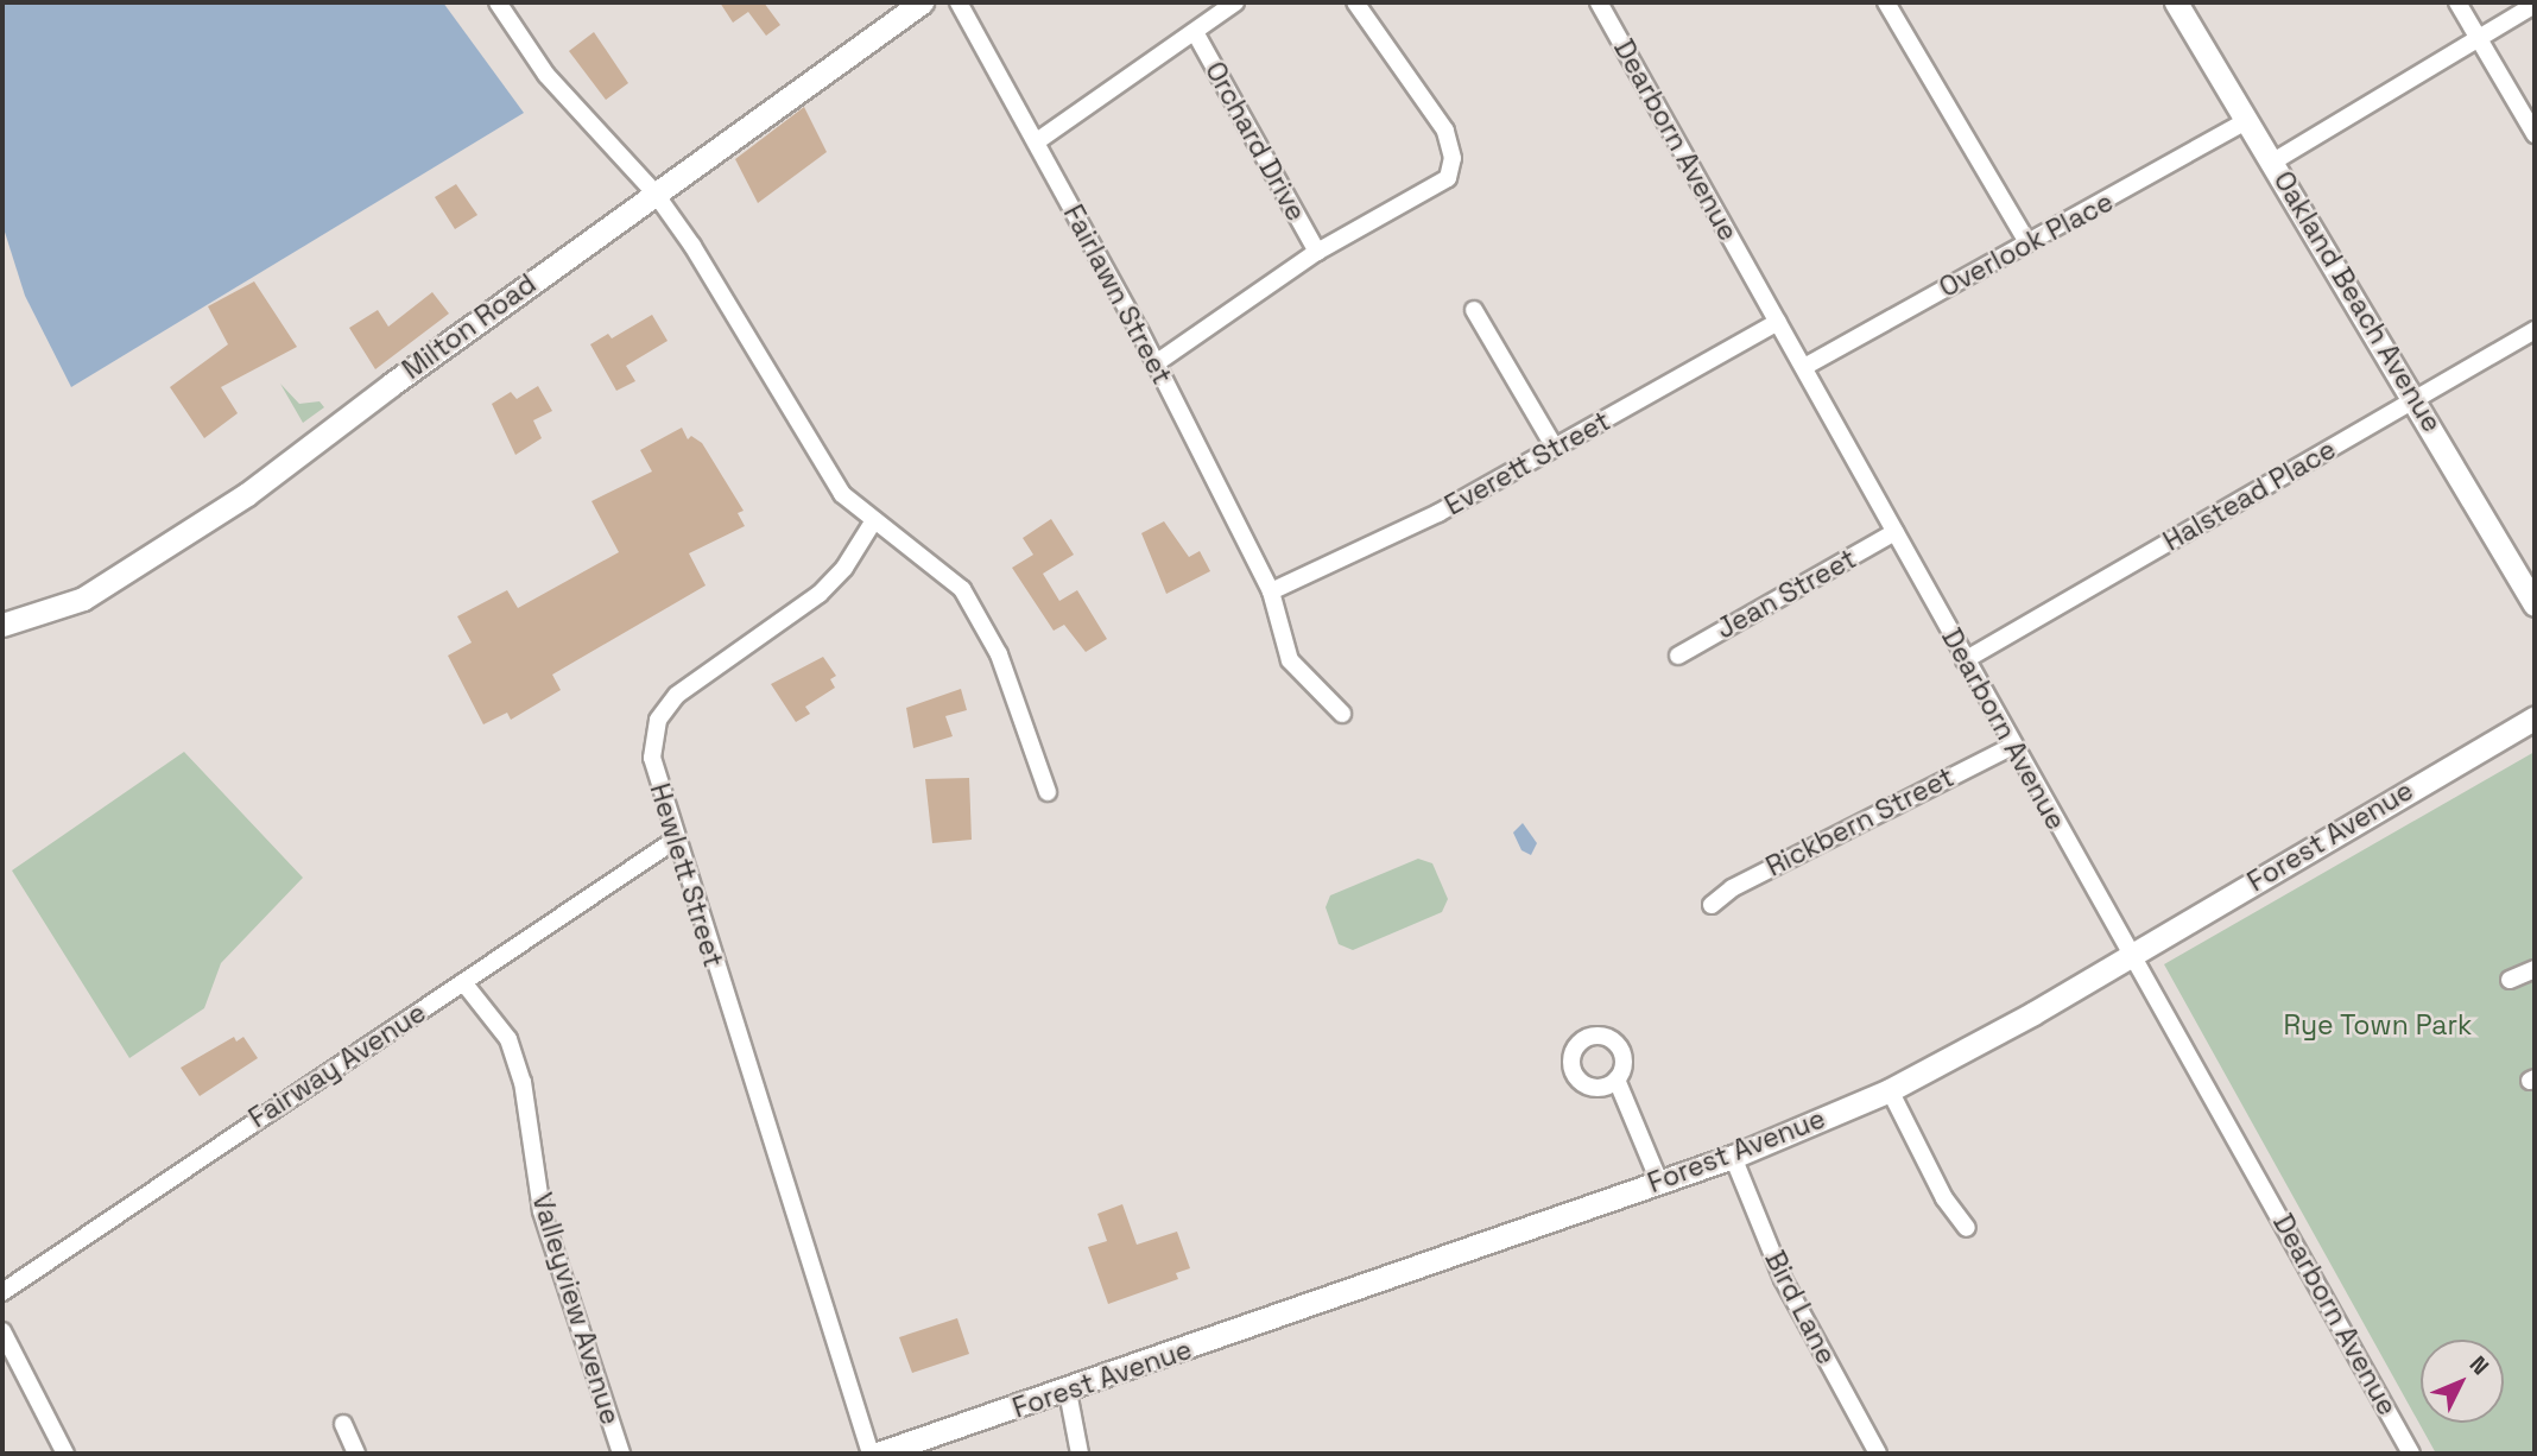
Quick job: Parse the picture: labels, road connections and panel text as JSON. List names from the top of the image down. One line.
{"streets":{"street":["Dearborn Avenue","Orchard Drive","Overlook Place","Fairlawn Street","Oakland Beach Avenue","Milton Road","Everett Street","Halstead Place","Jean Street","Rickbern Street","Forest Avenue","Hewlett Street","Fairway Avenue","Bird Lane","Valleyview Avenue"]},"crossings":[["Dearborn Avenue","Overlook Place"],["Dearborn Avenue","Everett Street"],["Dearborn Avenue","Halstead Place"],["Dearborn Avenue","Jean Street"],["Dearborn Avenue","Rickbern Street"],["Dearborn Avenue","Forest Avenue"],["Orchard Drive","Fairlawn Street"],["Overlook Place","Oakland Beach Avenue"],["Fairlawn Street","Everett Street"],["Oakland Beach Avenue","Halstead Place"],["Forest Avenue","Bird Lane"],["Hewlett Street","Fairway Avenue"],["Fairway Avenue","Valleyview Avenue"]],"parks":["Rye Town Park"],"north":"top right"}
